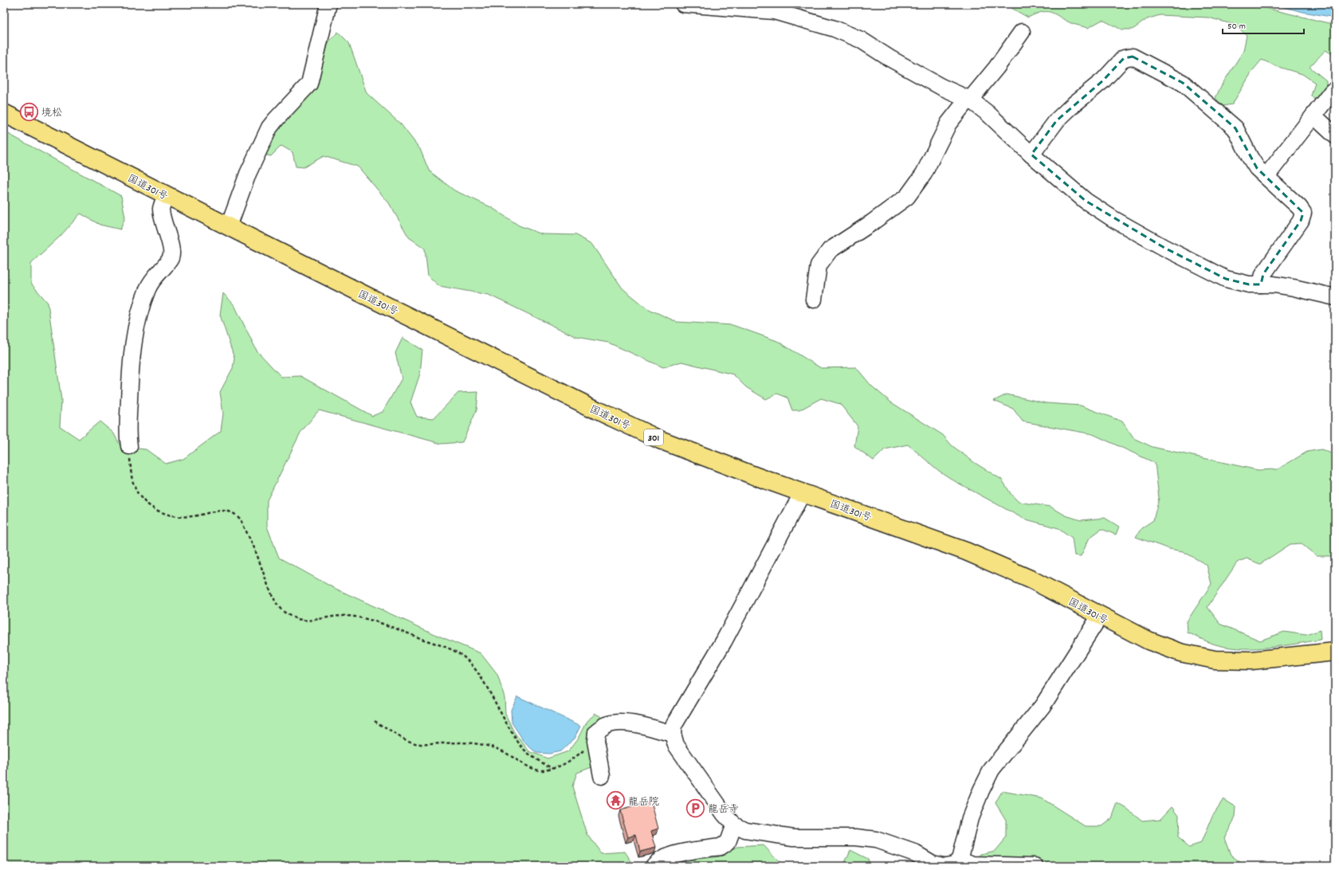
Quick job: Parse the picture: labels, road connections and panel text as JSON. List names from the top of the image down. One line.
{"streets":{"highway":["国道301号","301"]},"places":{"bus stop":["境松"],"temple":["龍岳院"],"parking":["龍岳寺"]},"scale_bar":"50 m"}
